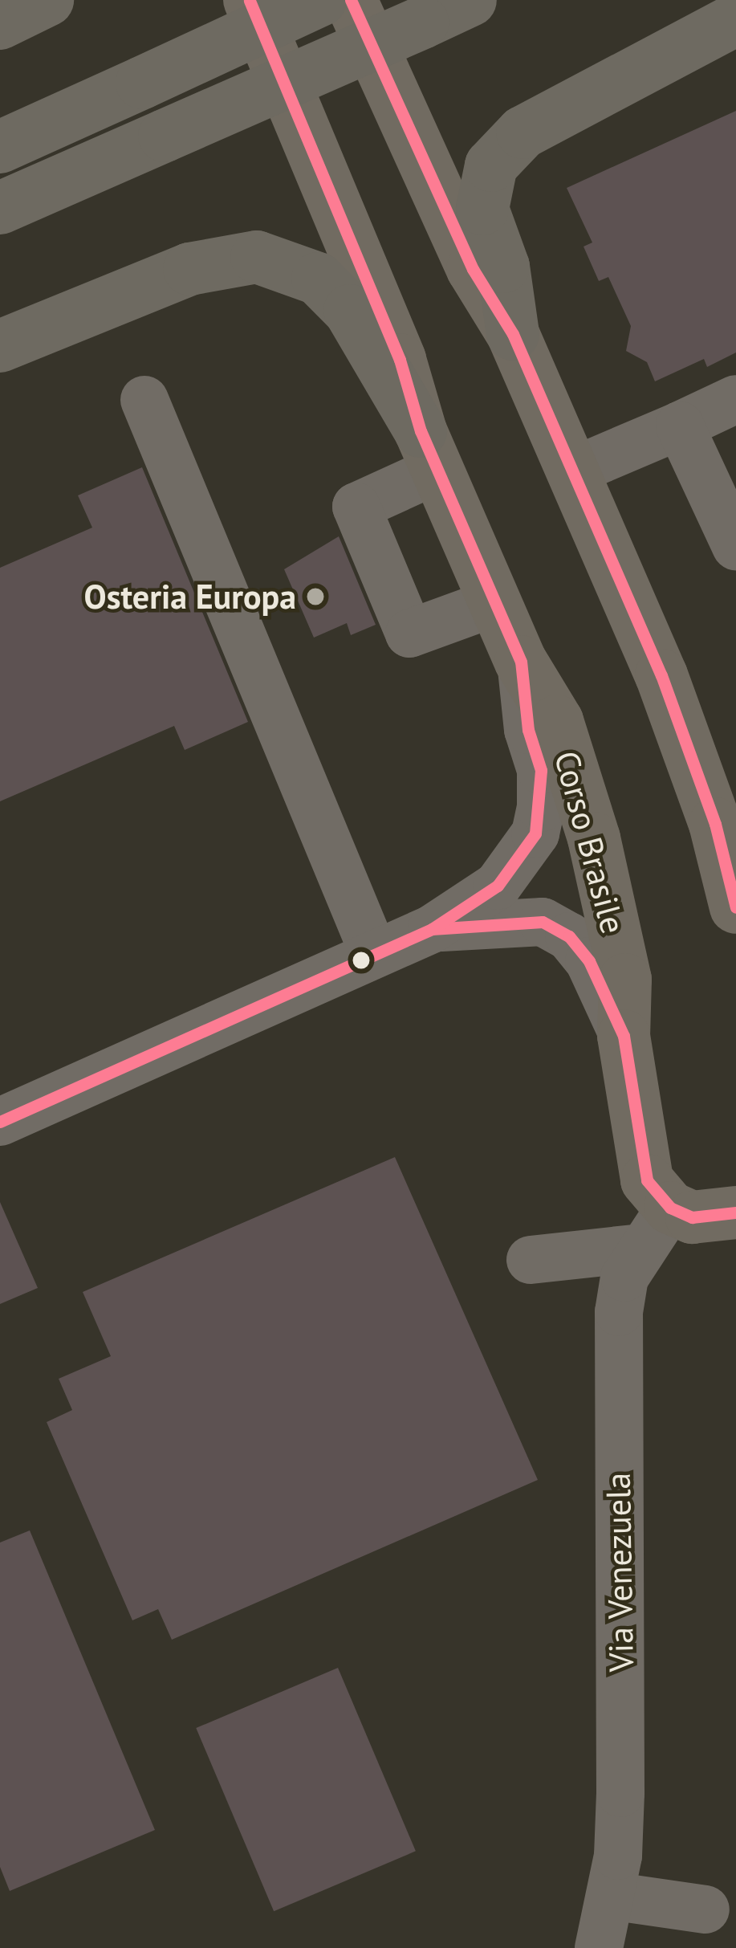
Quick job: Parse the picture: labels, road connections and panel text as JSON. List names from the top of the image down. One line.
{"streets":{"main road":["Corso Brasile"],"street":["Via Venezuela"]},"crossings":[["Corso Brasile","Via Venezuela"]],"places":["Osteria Europa"]}
